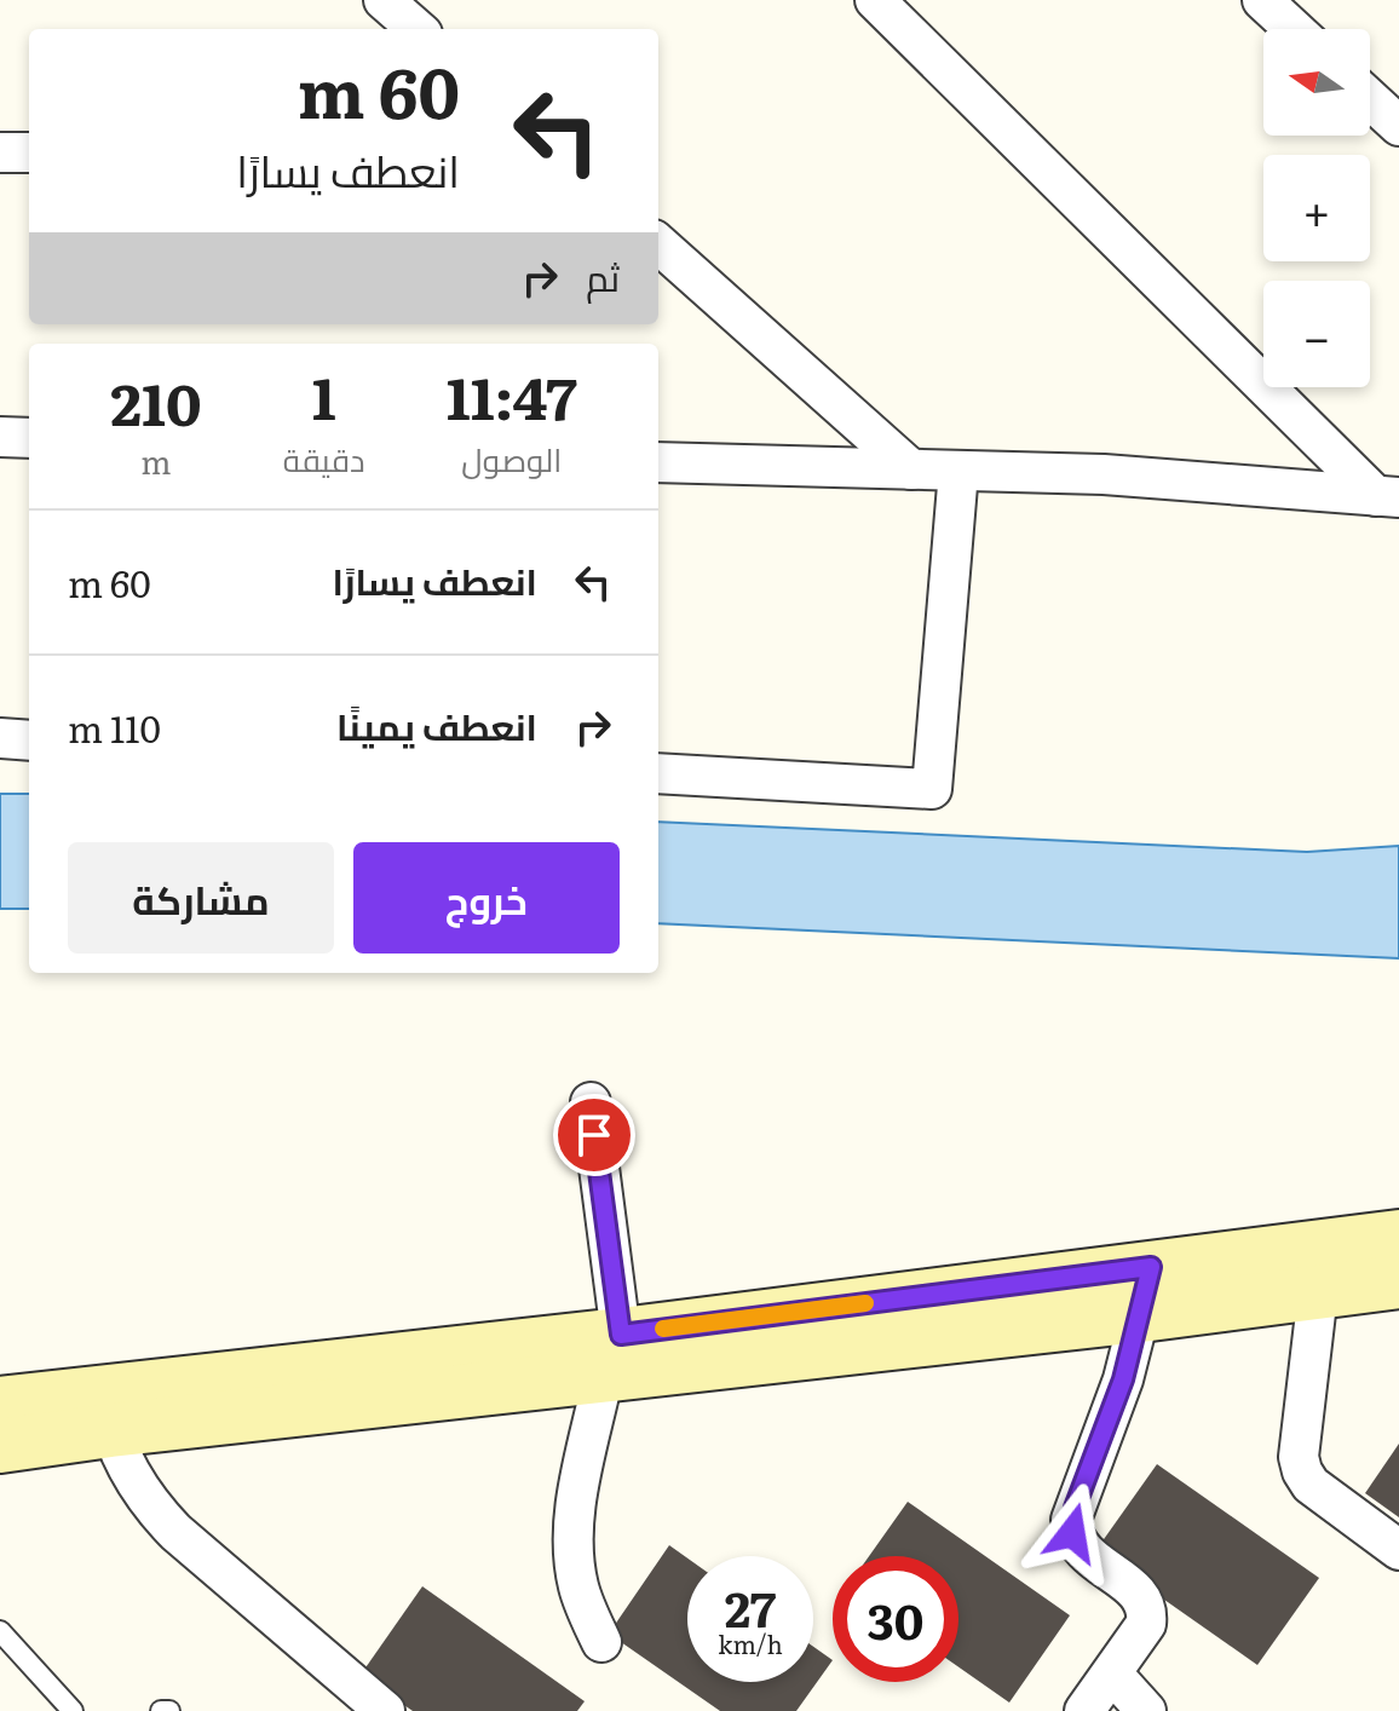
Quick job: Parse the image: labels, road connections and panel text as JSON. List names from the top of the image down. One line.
{"north":"left","page":{"map_buttons":["+","−"],"turn":["60 m","انعطف يسارًا"],"then":"ثم","eta":["11:47","الوصول","1","دقيقة","210","m"],"list":[{"name":"انعطف يسارًا","value":"60 m"},{"name":"انعطف يمينًا","value":"110 m"}],"buttons":["خروج","مشاركة"],"speed":"27 km/h","limit":"30"}}
